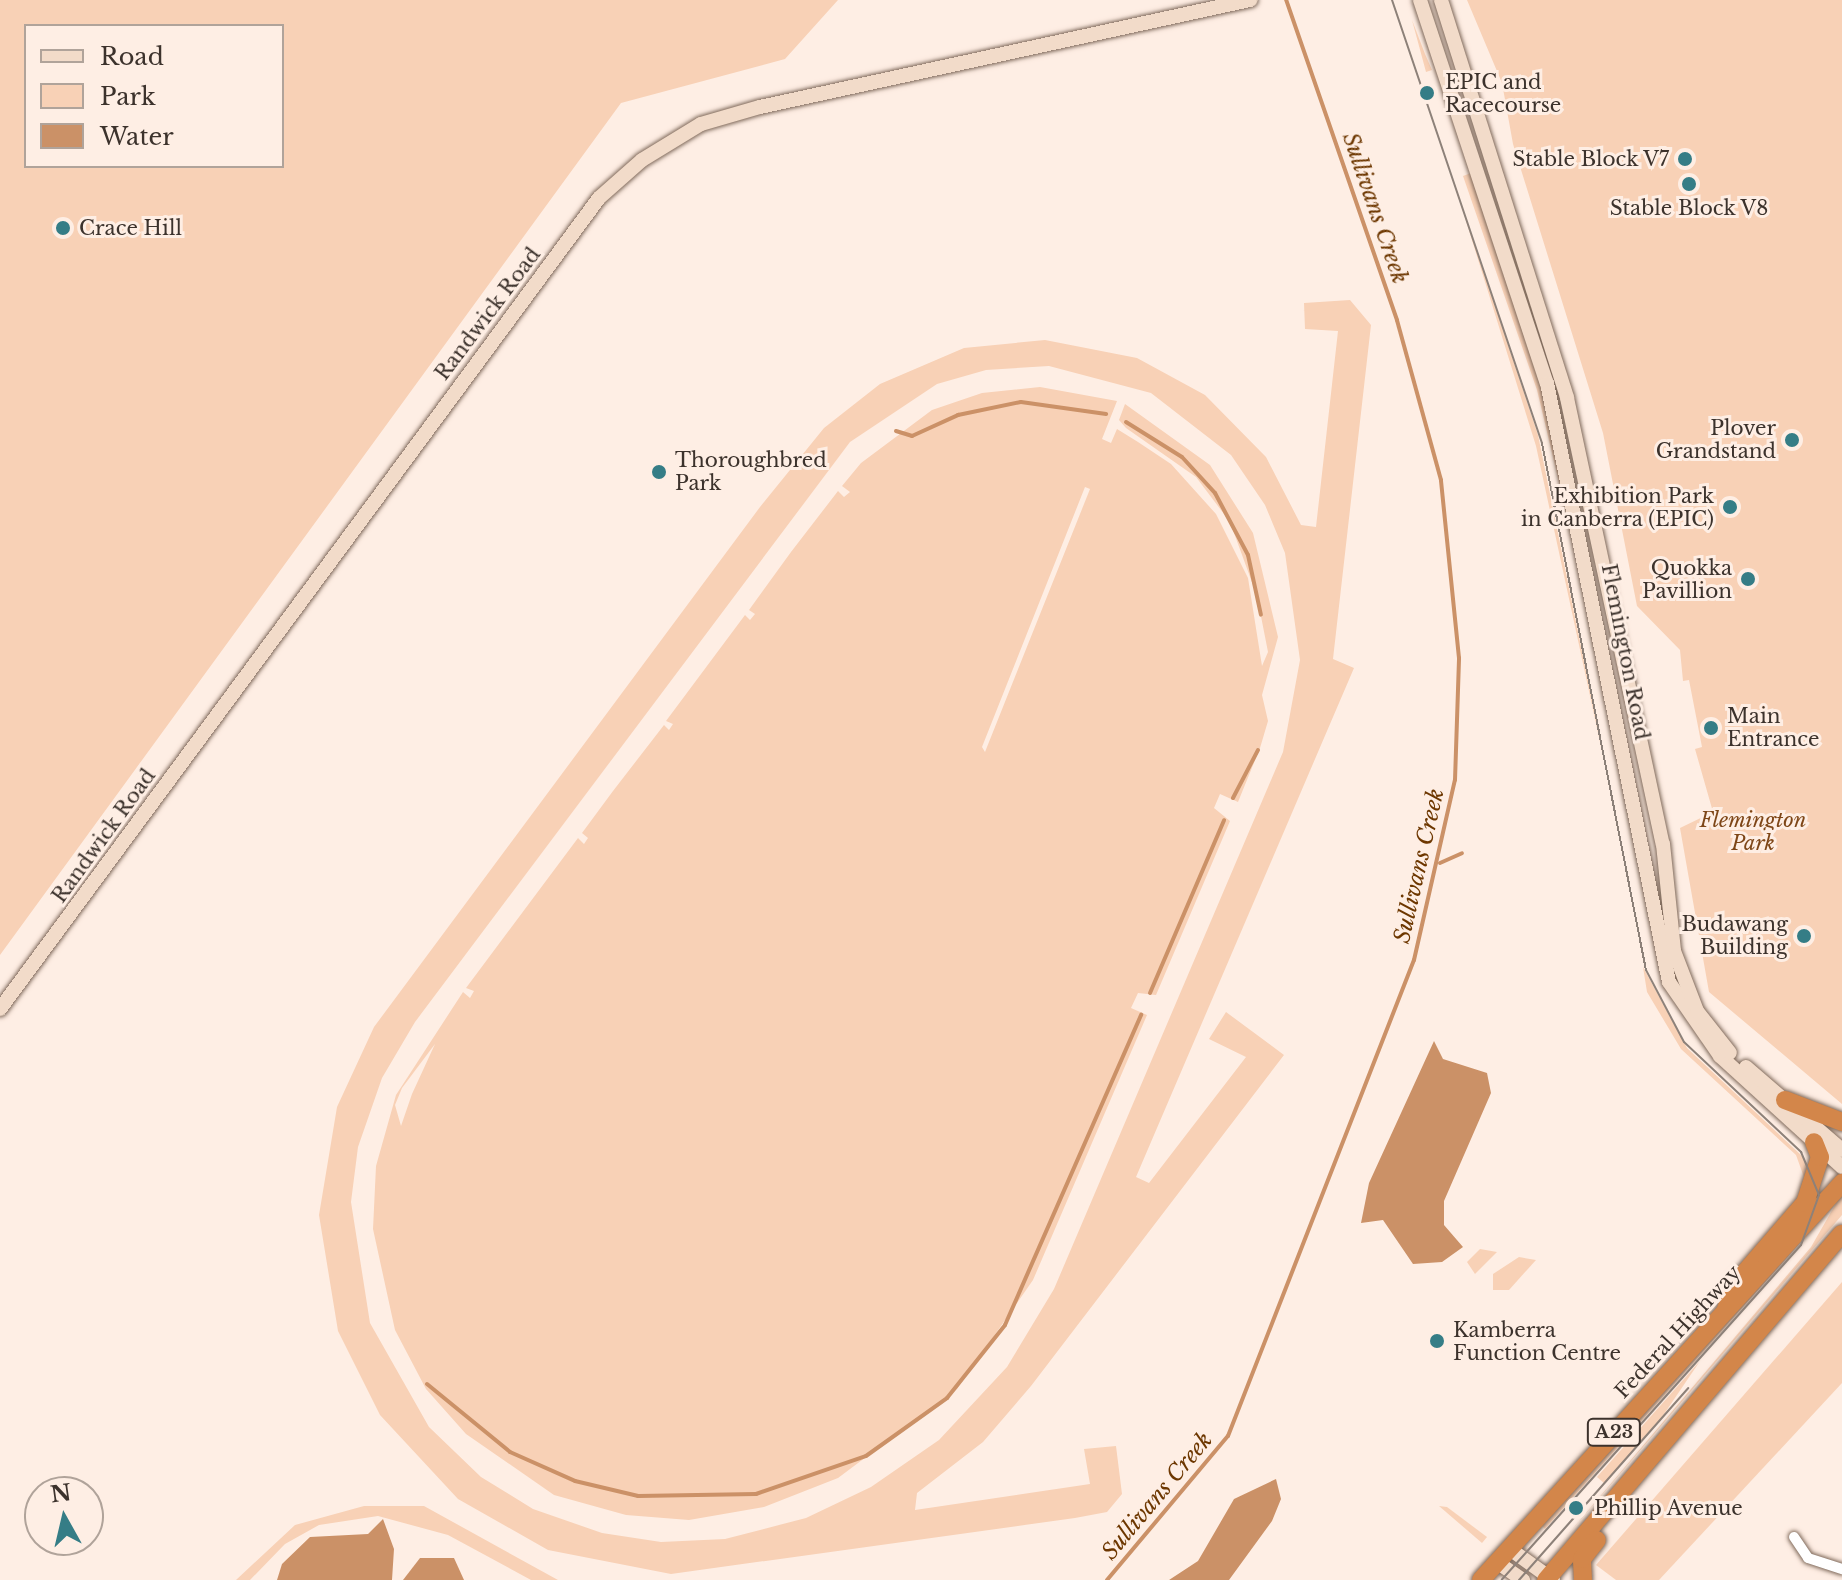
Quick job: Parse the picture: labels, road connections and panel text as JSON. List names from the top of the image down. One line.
{"streets":{"highway":["Federal Highway","A23"],"main road":["Randwick Road","Flemington Road"]},"water":["Sullivans Creek"],"parks":["Flemington Park"],"places":["EPIC and Racecourse","Stable Block V7","Stable Block V8","Crace Hill","Plover Grandstand","Thoroughbred Park","Exhibition Park in Canberra (EPIC)","Quokka Pavillion","Main Entrance","Budawang Building","Kamberra Function Centre","Phillip Avenue"],"legend":["Road","Park","Water"],"north":"top"}
